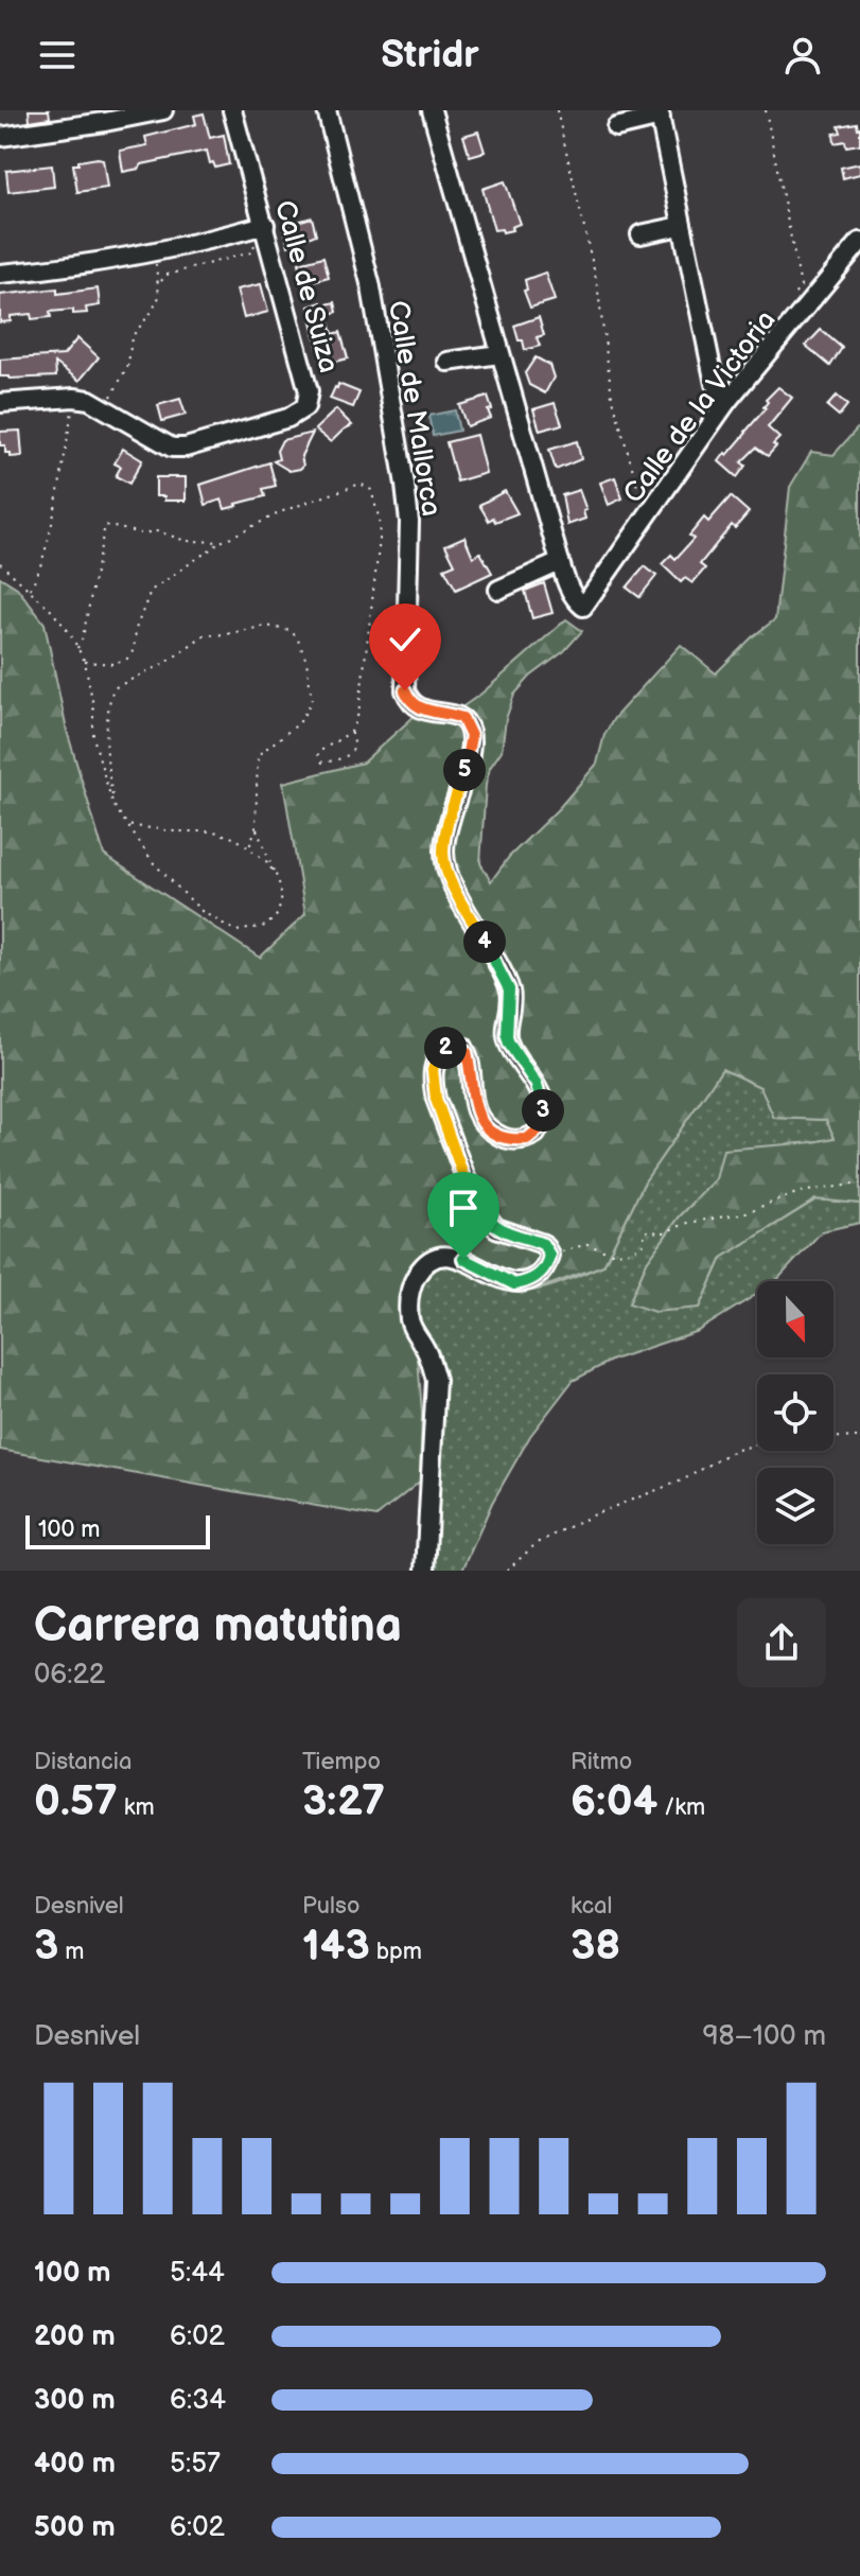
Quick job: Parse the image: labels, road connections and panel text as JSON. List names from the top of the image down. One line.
{"streets":{"street":["Calle de Suiza","Calle de la Victoria","Calle de Mallorca"]},"scale_bar":"100 m","north":"bottom","page":{"header":"Stridr","pins":["5","4","2","3"],"scale":"100 m","heading":["Carrera matutina","06:22"],"stats":[["Distancia","0.57 km"],["Tiempo","3:27"],["Ritmo","6:04 /km"],["Desnivel","3 m"],["Pulso","143 bpm"],["kcal","38"]],"chart":["Desnivel","98–100 m"],"list":[{"name":"100 m","note":"5:44"},{"name":"200 m","note":"6:02"},{"name":"300 m","note":"6:34"},{"name":"400 m","note":"5:57"},{"name":"500 m","note":"6:02"}]}}
